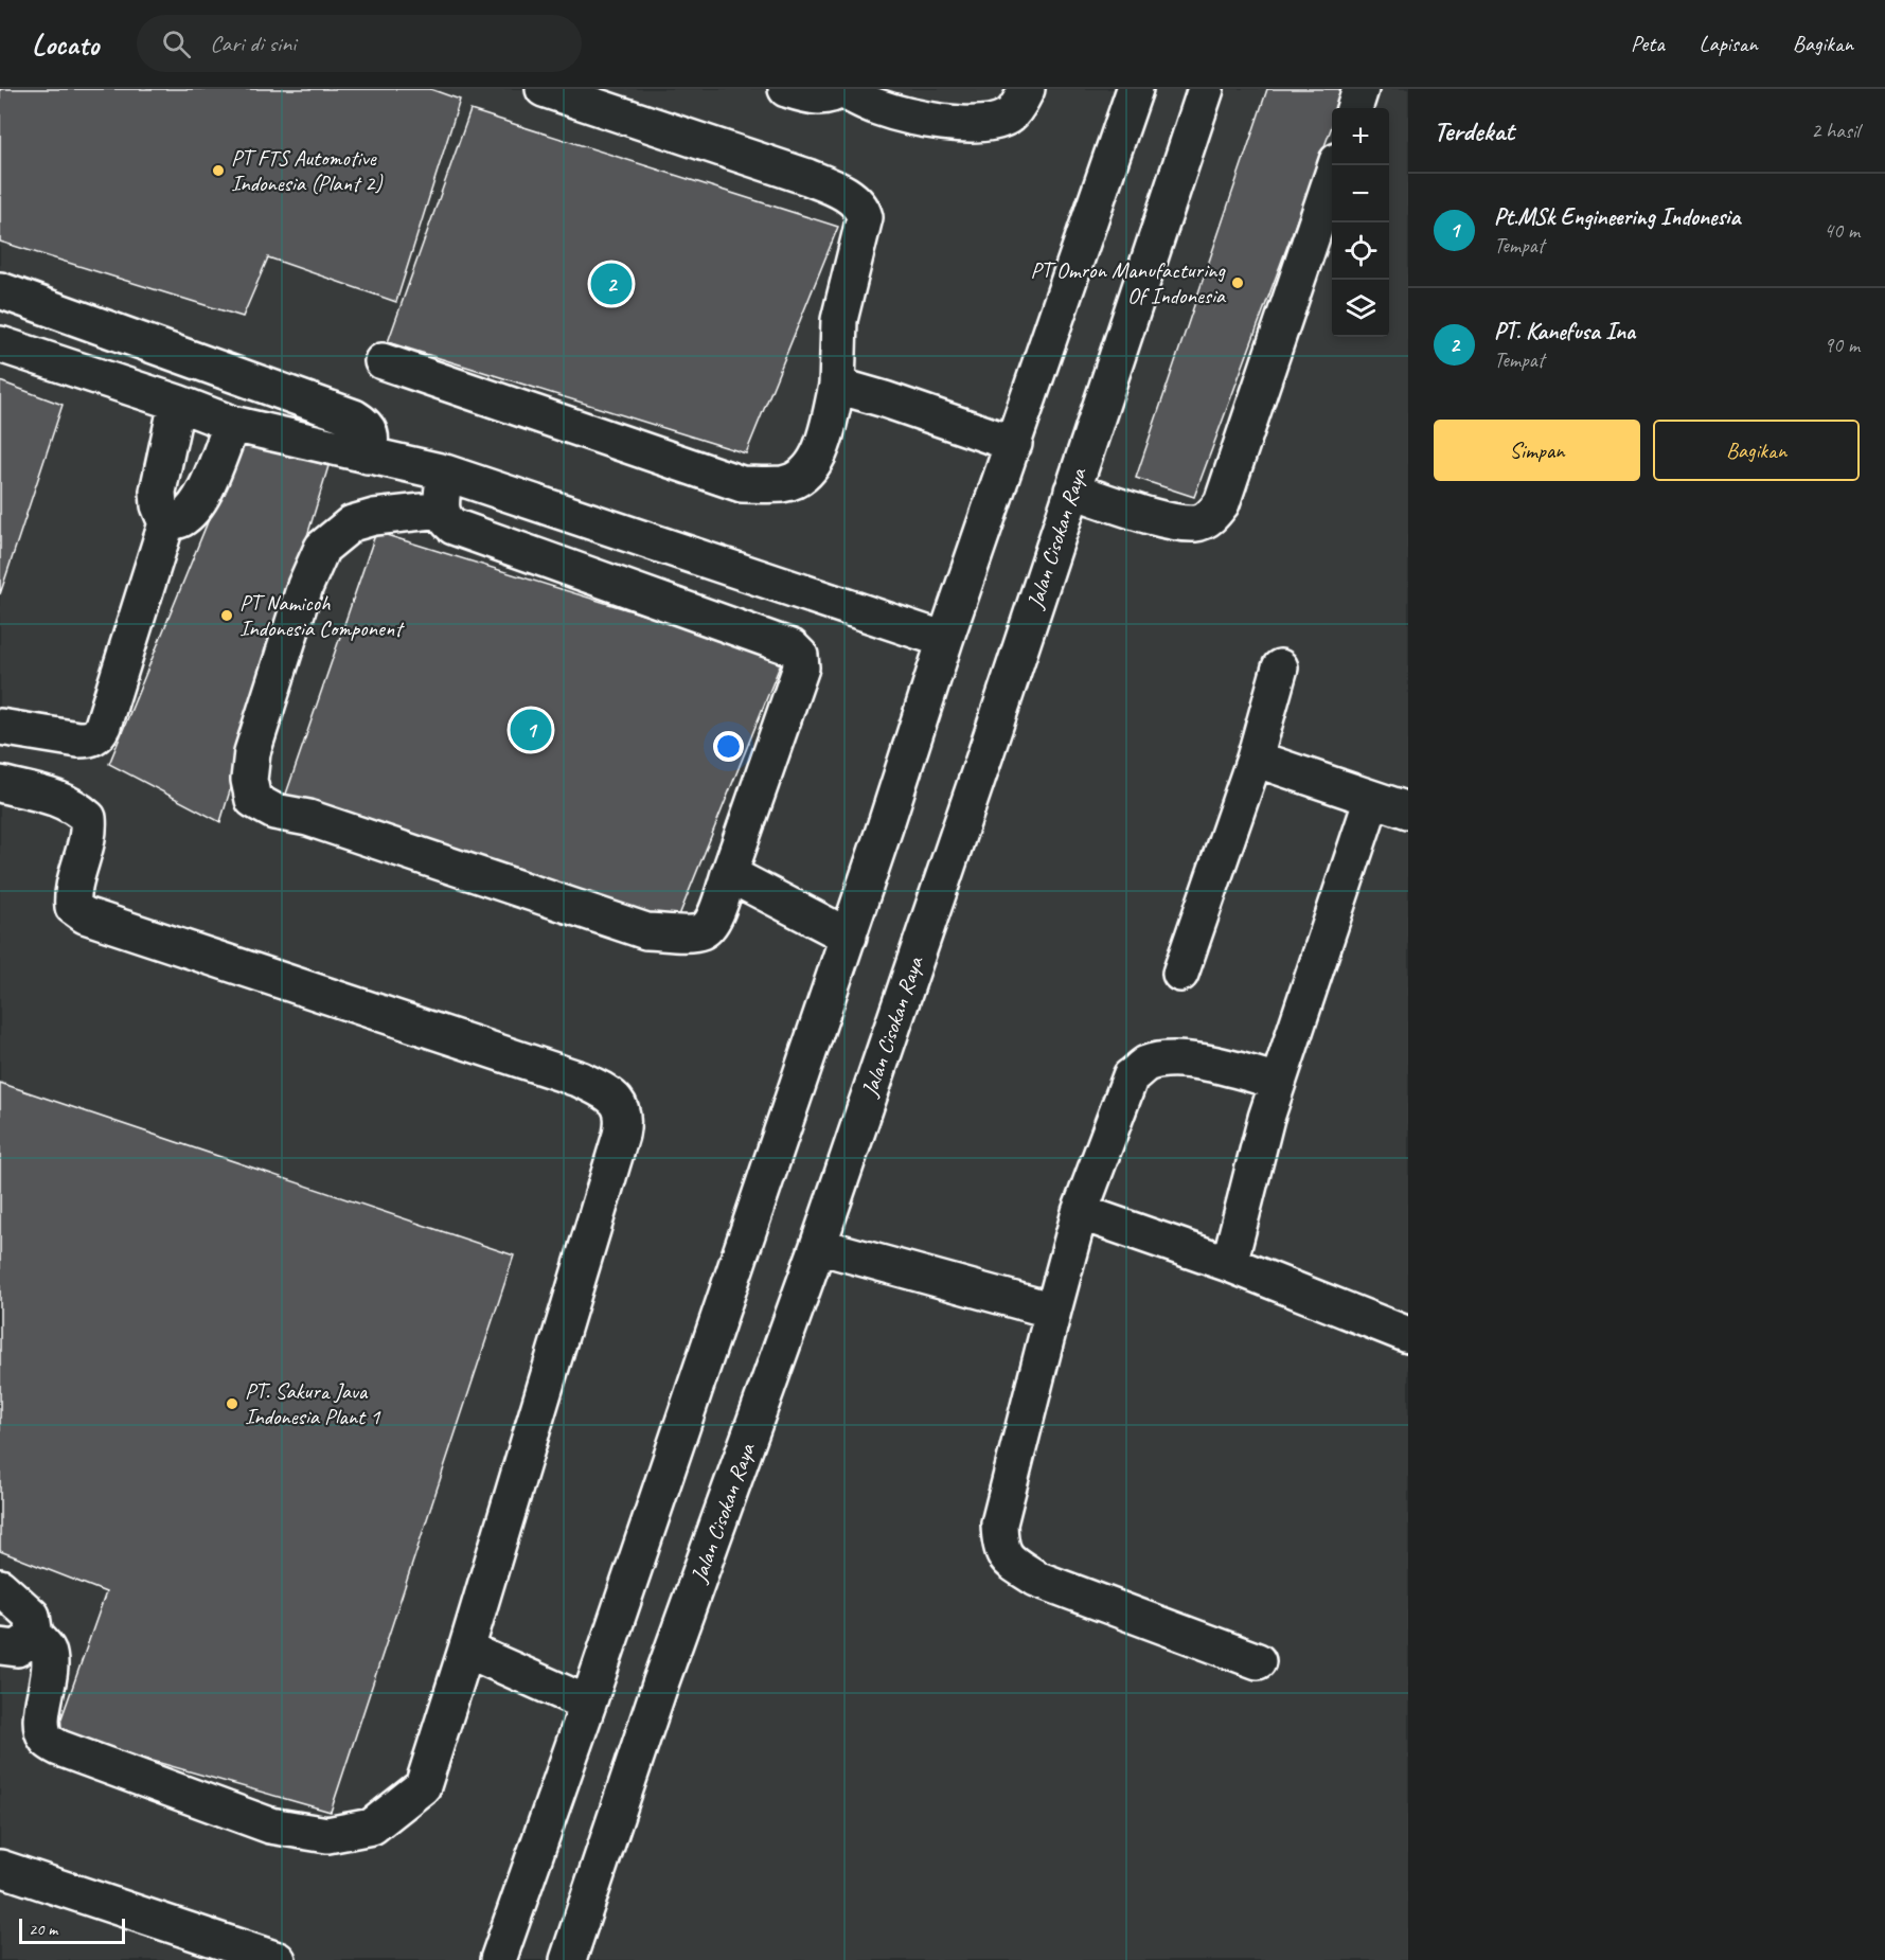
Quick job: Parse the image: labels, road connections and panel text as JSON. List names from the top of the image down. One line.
{"streets":{"street":["Jalan Cisokan Raya"]},"places":["PT FTS Automotive Indonesia (Plant 2)","PT Omron Manufacturing Of Indonesia","PT Namicoh Indonesia Component","PT. Sakura Java Indonesia Plant 1"],"scale_bar":"20 m","page":{"header":"Locato","search":"Cari di sini","nav":["Peta","Lapisan","Bagikan"],"heading":["Terdekat","2 hasil"],"map_buttons":["+","−"],"list":[{"mark":"1","name":"Pt.MSk Engineering Indonesia","note":"Tempat","value":"40 m"},{"mark":"2","name":"PT. Kanefusa Ina","note":"Tempat","value":"90 m"}],"pins":["2","1"],"buttons":["Simpan","Bagikan"],"scale":"20 m"}}
